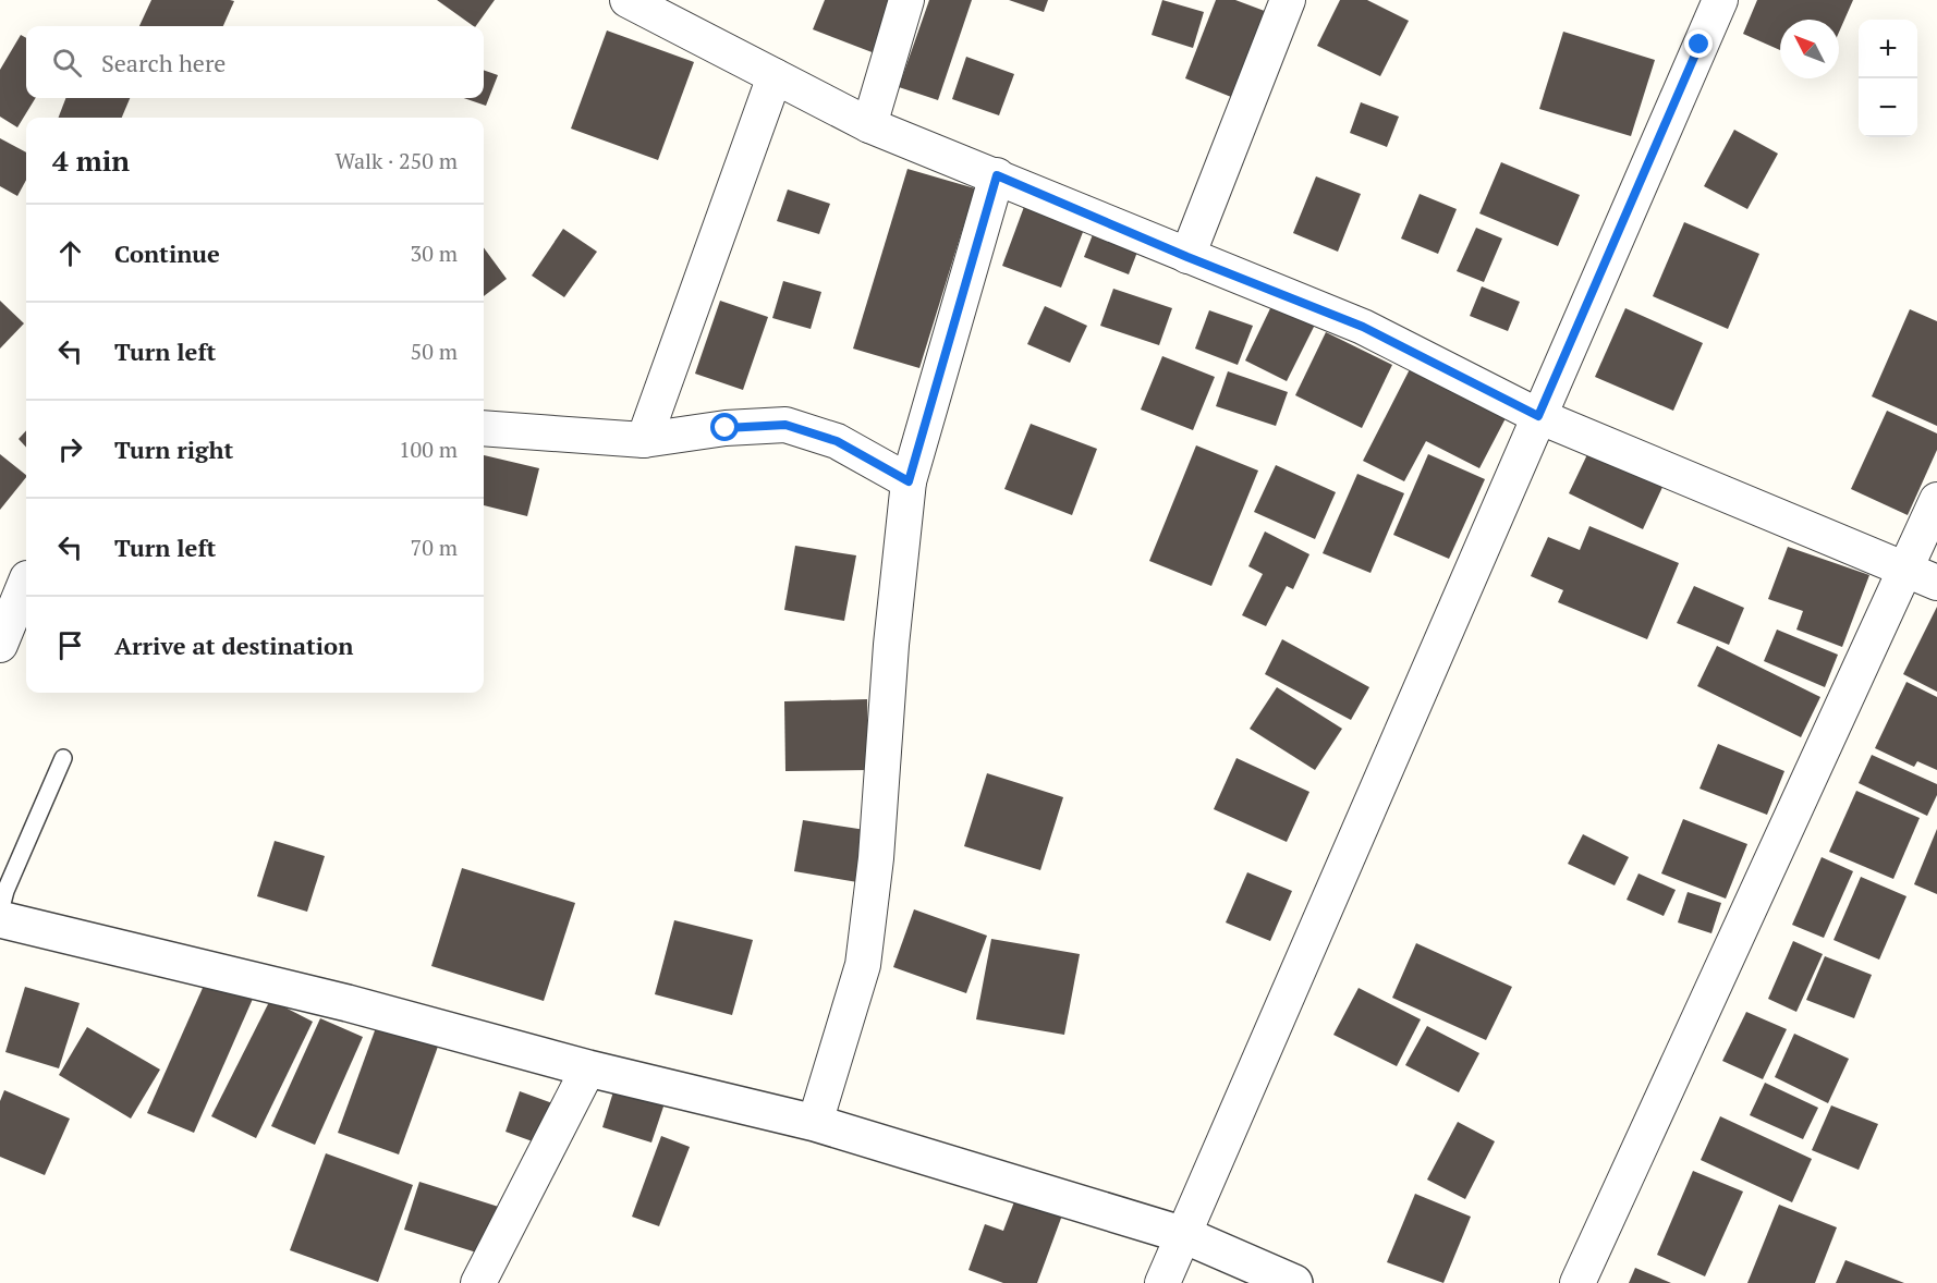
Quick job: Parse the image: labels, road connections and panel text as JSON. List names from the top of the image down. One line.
{"north":"top left","page":{"map_buttons":["+","−"],"search":"Search here","heading":["4 min","Walk · 250 m"],"list":[["Continue","30 m"],["Turn left","50 m"],["Turn right","100 m"],["Turn left","70 m"],"Arrive at destination"]}}
